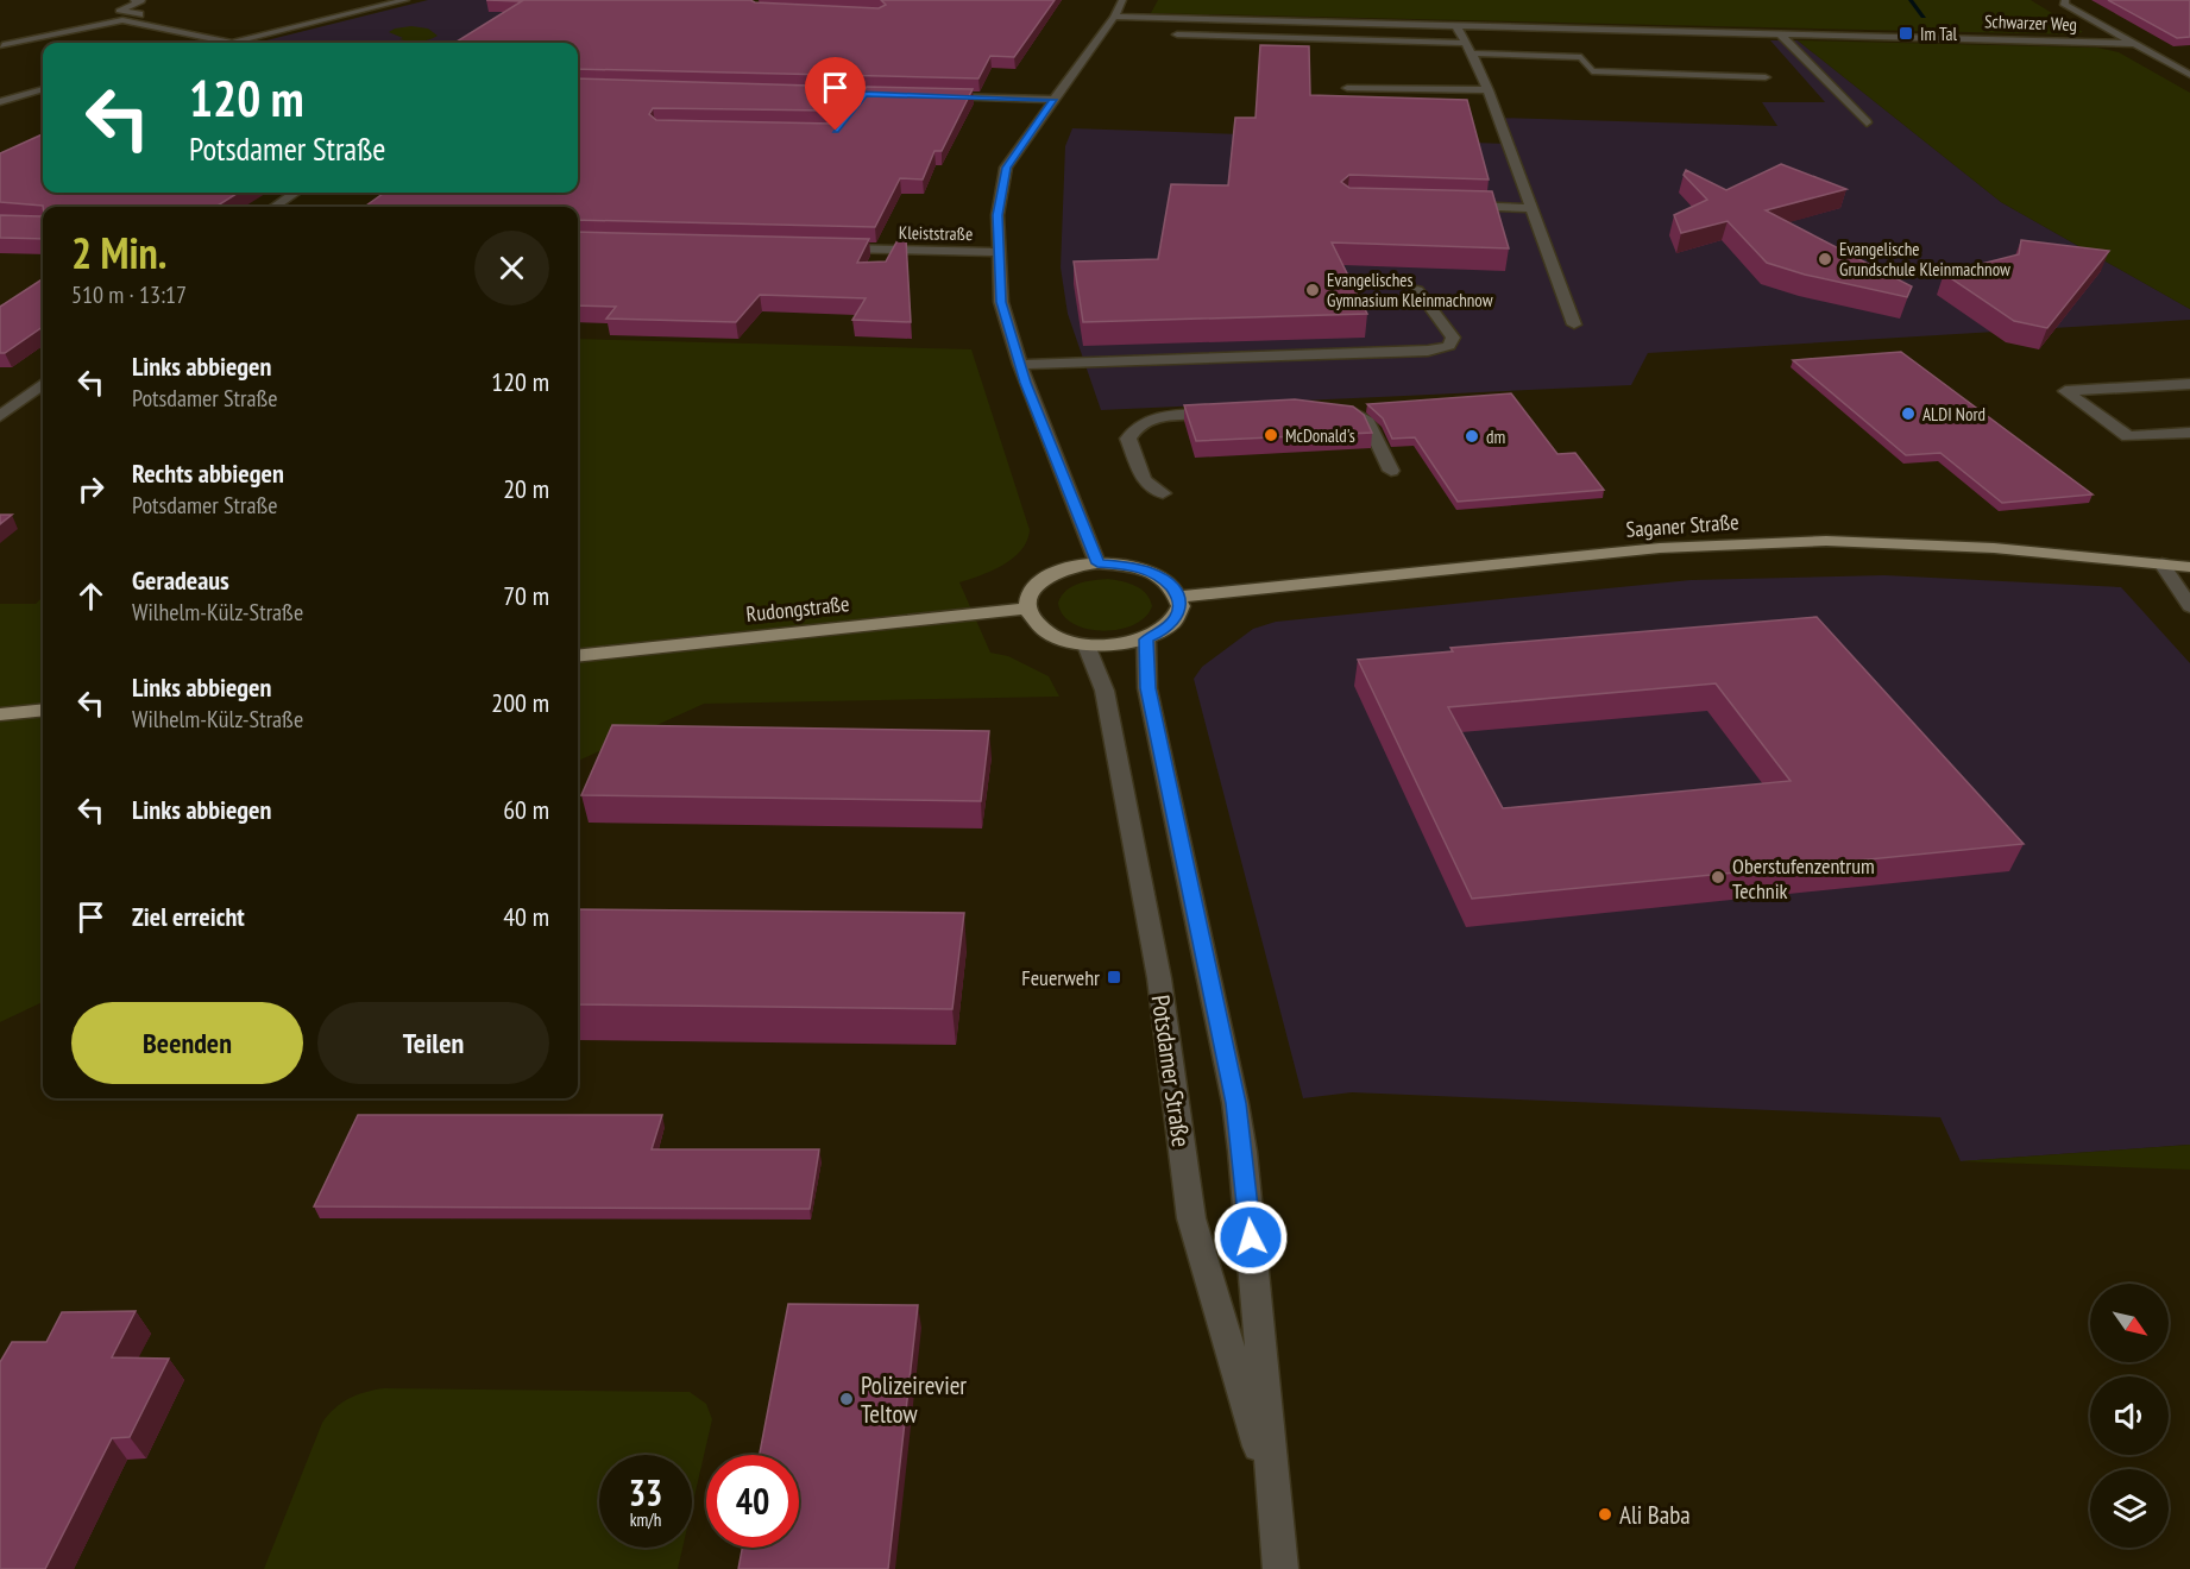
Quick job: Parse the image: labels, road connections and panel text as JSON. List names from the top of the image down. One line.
{"streets":{"main road":["Saganer Straße","Rudongstraße"],"street":["Schwarzer Weg","Kleiststraße","Potsdamer Straße"]},"crossings":[["Saganer Straße","Rudongstraße"],["Saganer Straße","Potsdamer Straße"],["Rudongstraße","Potsdamer Straße"]],"places":{"transit":["Im Tal","Feuerwehr"],"other":["Evangelische Grundschule Kleinmachnow","Evangelisches Gymnasium Kleinmachnow","ALDI Nord","McDonald's","dm","Oberstufenzentrum Technik","Polizeirevier Teltow","Ali Baba"]},"north":"bottom right","page":{"turn":["120 m","Potsdamer Straße"],"heading":["2 Min.","510 m · 13:17"],"list":[{"name":"Links abbiegen","note":"Potsdamer Straße","value":"120 m"},{"name":"Rechts abbiegen","note":"Potsdamer Straße","value":"20 m"},{"name":"Geradeaus","note":"Wilhelm-Külz-Straße","value":"70 m"},{"name":"Links abbiegen","note":"Wilhelm-Külz-Straße","value":"200 m"},{"name":"Links abbiegen","value":"60 m"},{"name":"Ziel erreicht","value":"40 m"}],"buttons":["Beenden","Teilen"],"speed":"33 km/h","limit":"40"}}
